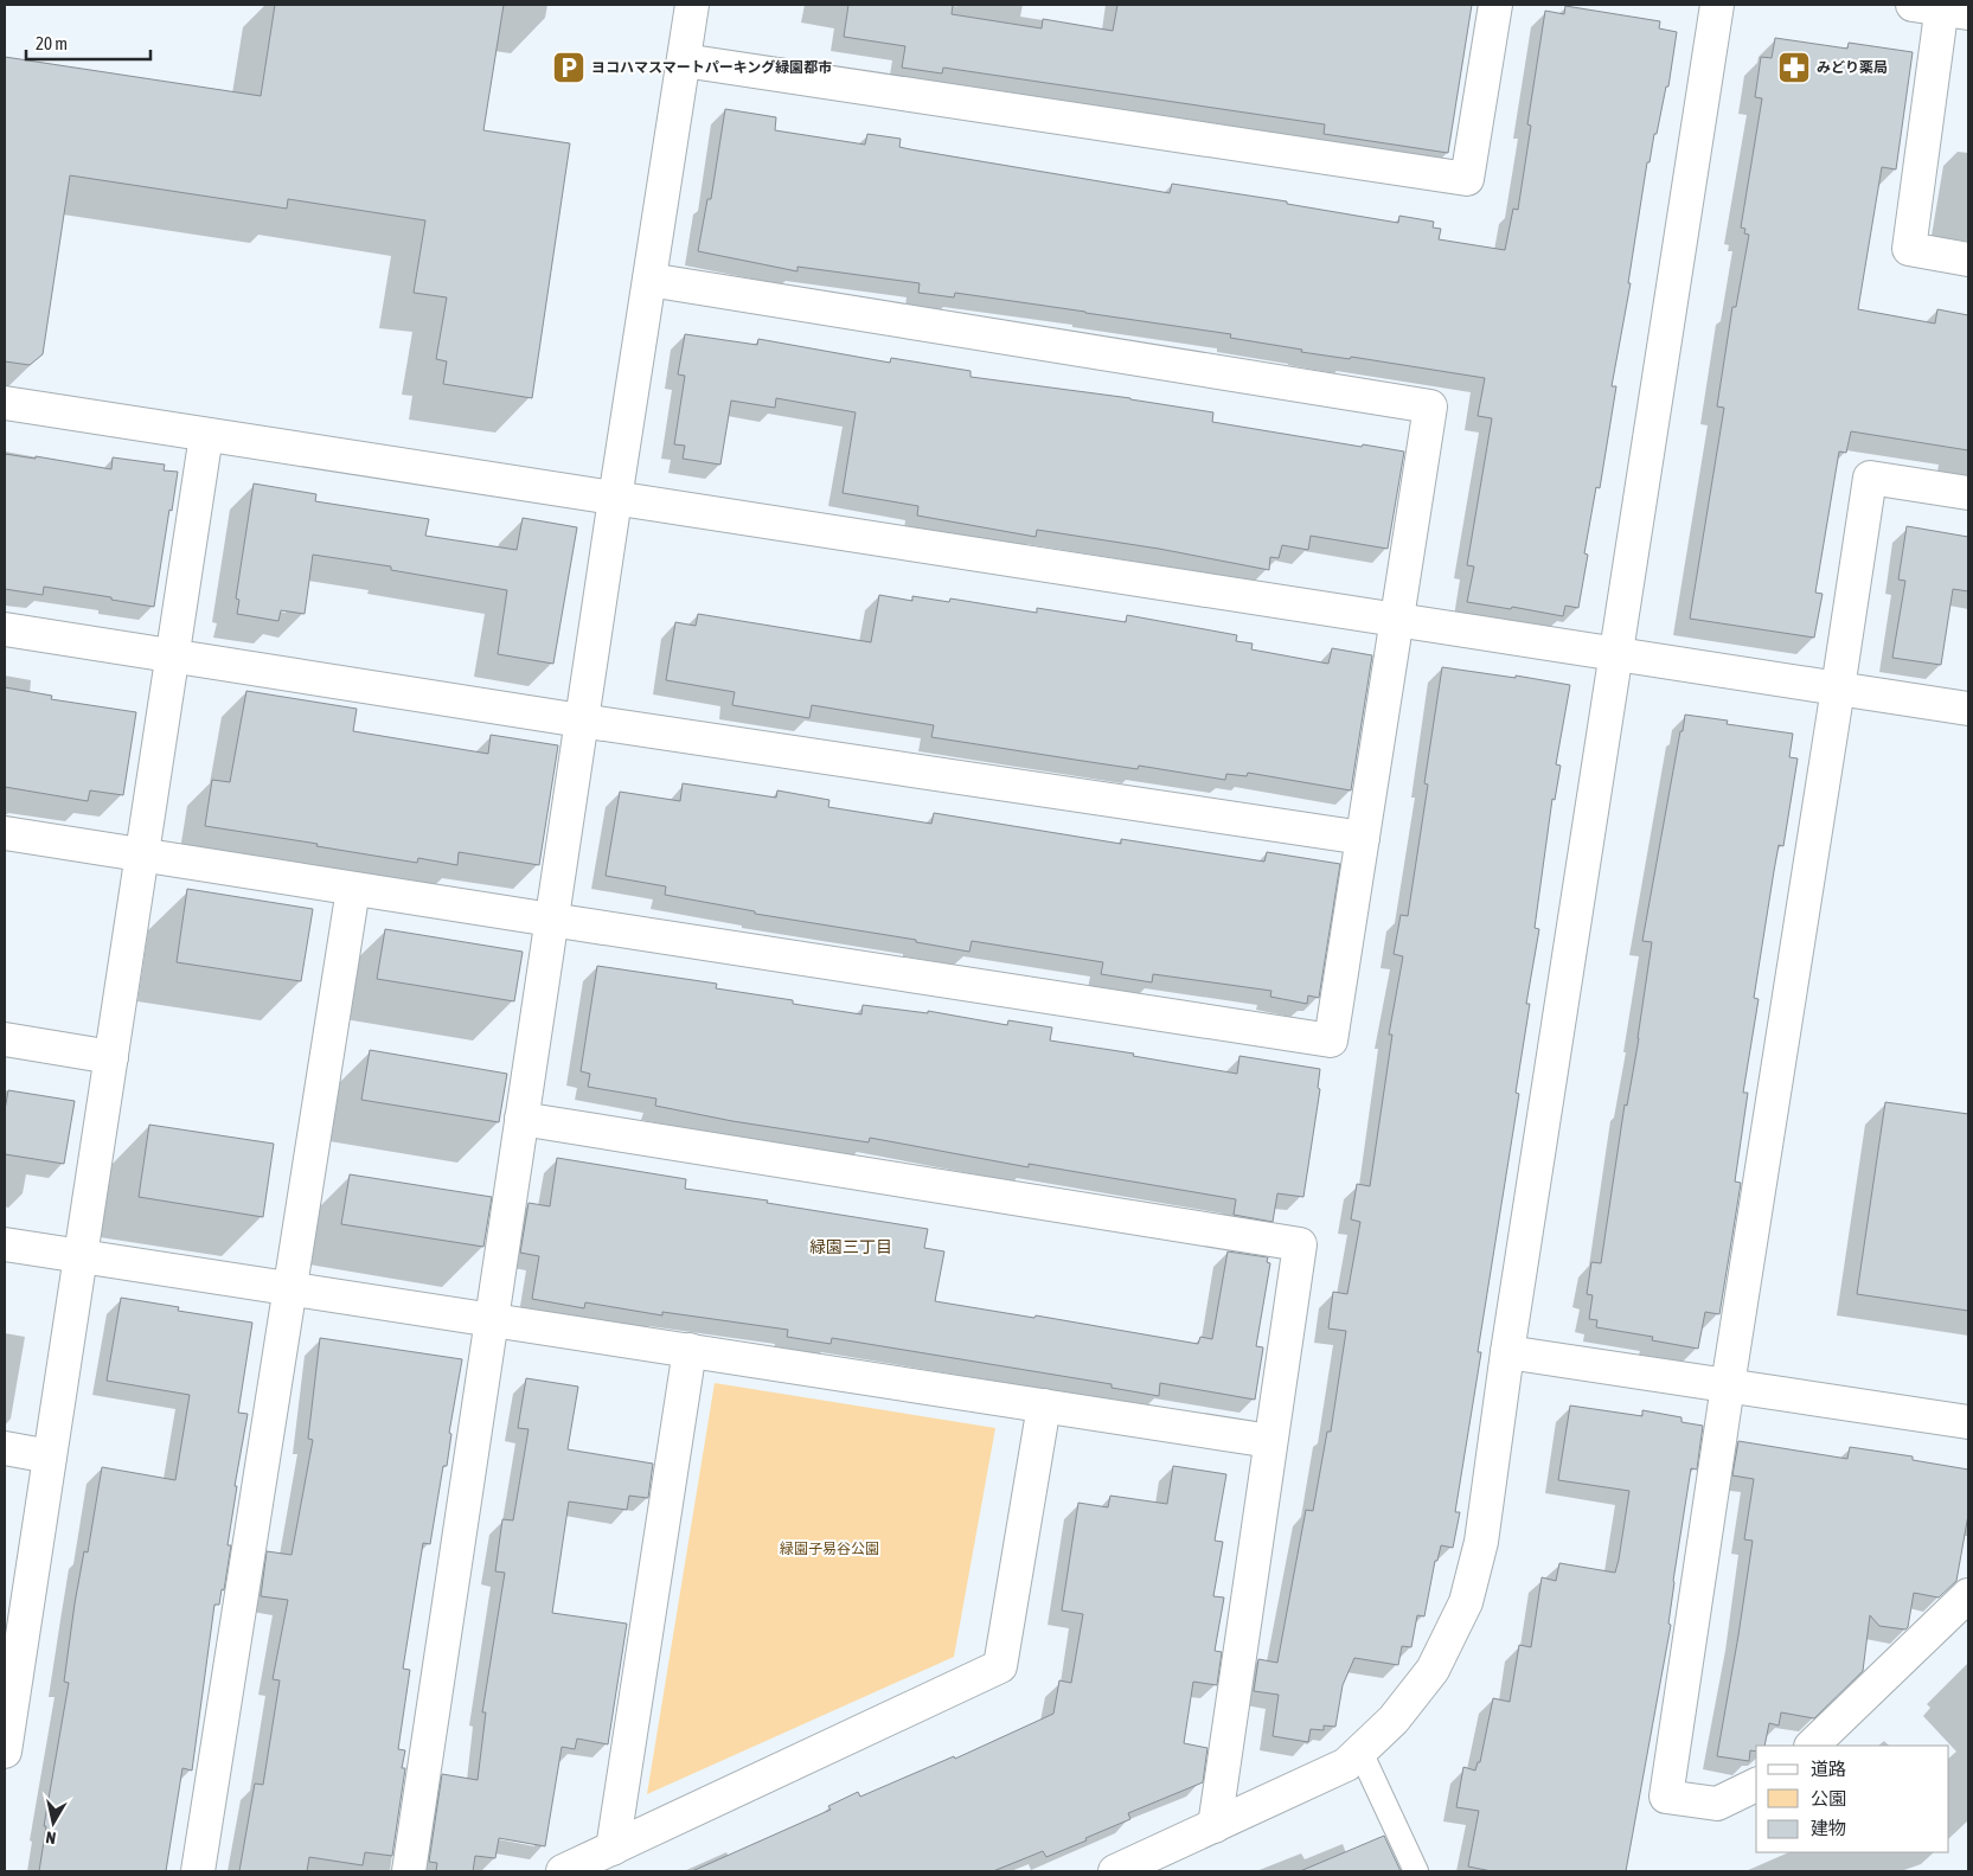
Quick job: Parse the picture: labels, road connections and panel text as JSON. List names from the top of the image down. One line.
{"districts":["緑園三丁目"],"parks":["緑園子易谷公園"],"places":{"parking":["ヨコハマスマートパーキング緑園都市"],"pharmacy":["みどり薬局"]},"legend":["道路","公園","建物"],"scale_bar":"20 m","north":"bottom"}
